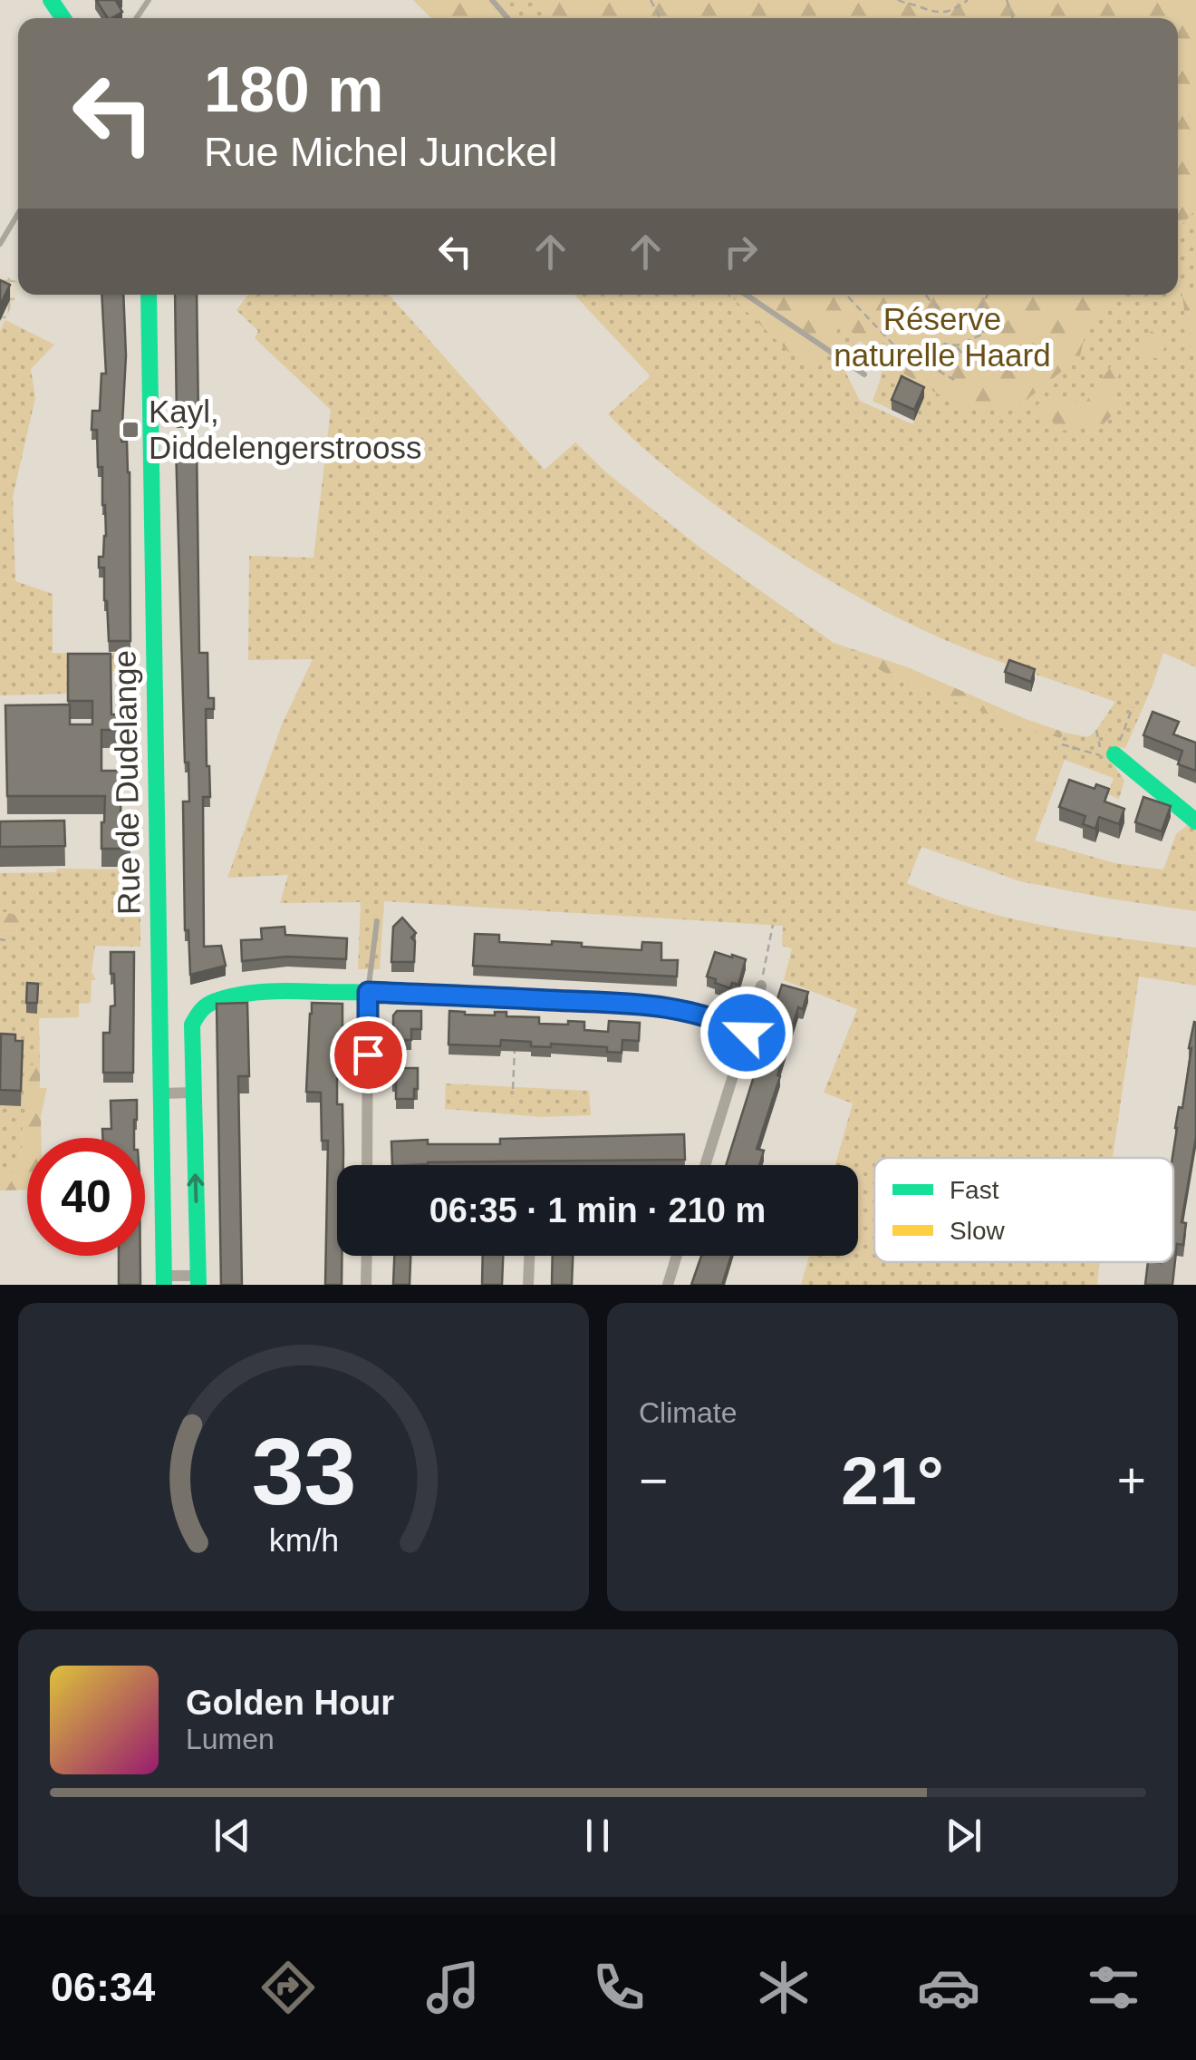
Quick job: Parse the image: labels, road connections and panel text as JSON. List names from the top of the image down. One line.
{"streets":{"main road":["Rue de Dudelange"]},"parks":["Réserve naturelle Haard"],"places":{"transit":["Kayl, Diddelengerstrooss"]},"legend":["Fast","Slow"],"page":{"turn":["180 m","Rue Michel Junckel"],"limit":"40","trip":"06:35 · 1 min · 210 m","tile":"Climate","heat":["−","21°","+"],"song":["Golden Hour","Lumen"],"tabs":"06:34","gauge":["33","km/h"]}}
